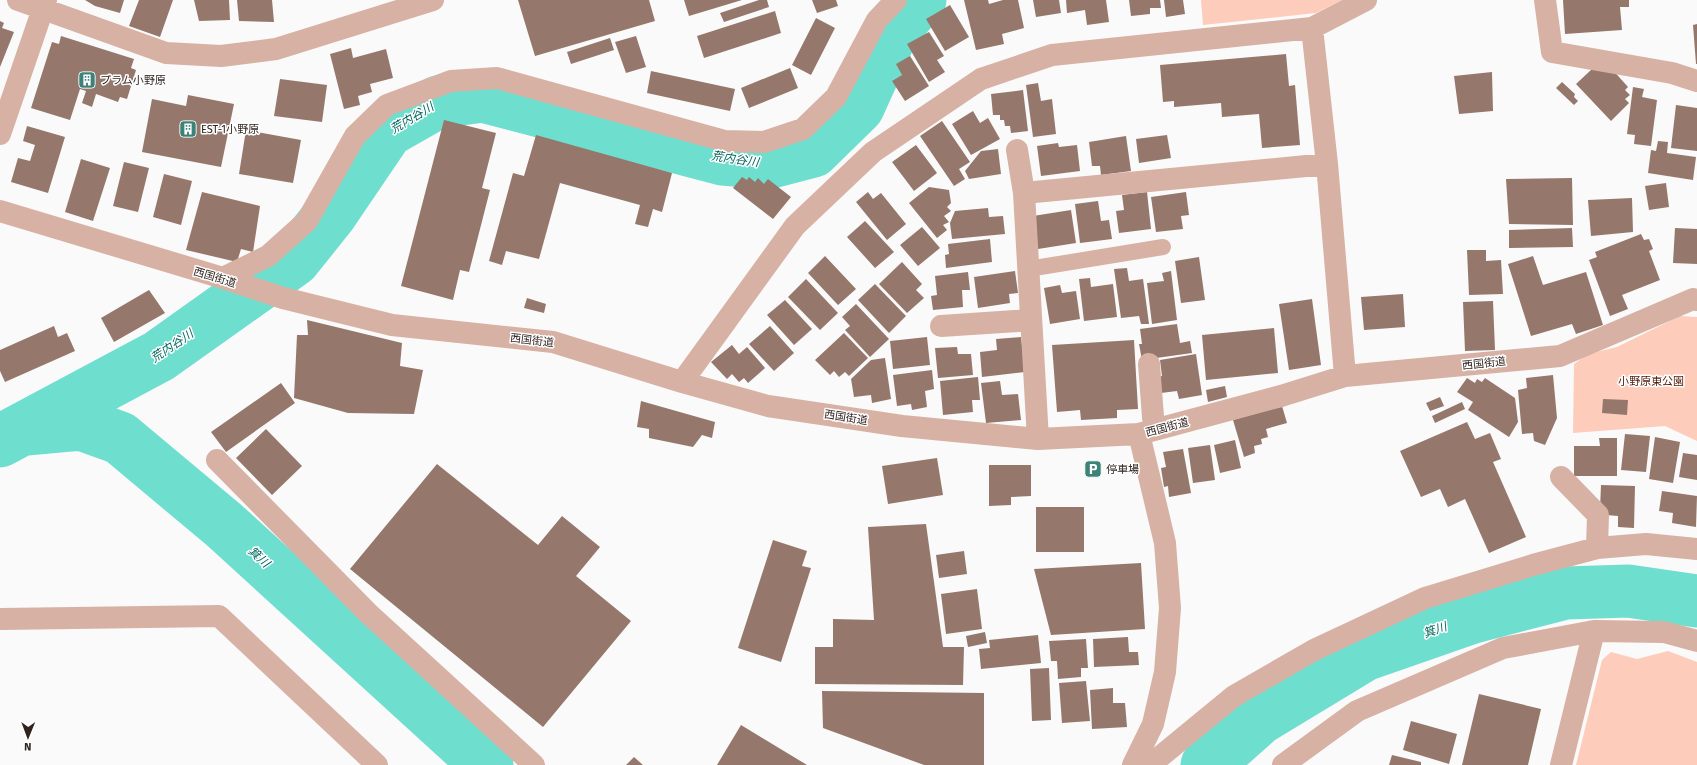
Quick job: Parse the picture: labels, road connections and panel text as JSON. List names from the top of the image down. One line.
{"streets":{"street":["西国街道"]},"water":["荒内谷川","箕川"],"parks":["小野原東公園"],"places":{"building":["プラム小野原","EST-1小野原"],"parking":["停車場"]},"north":"bottom"}
